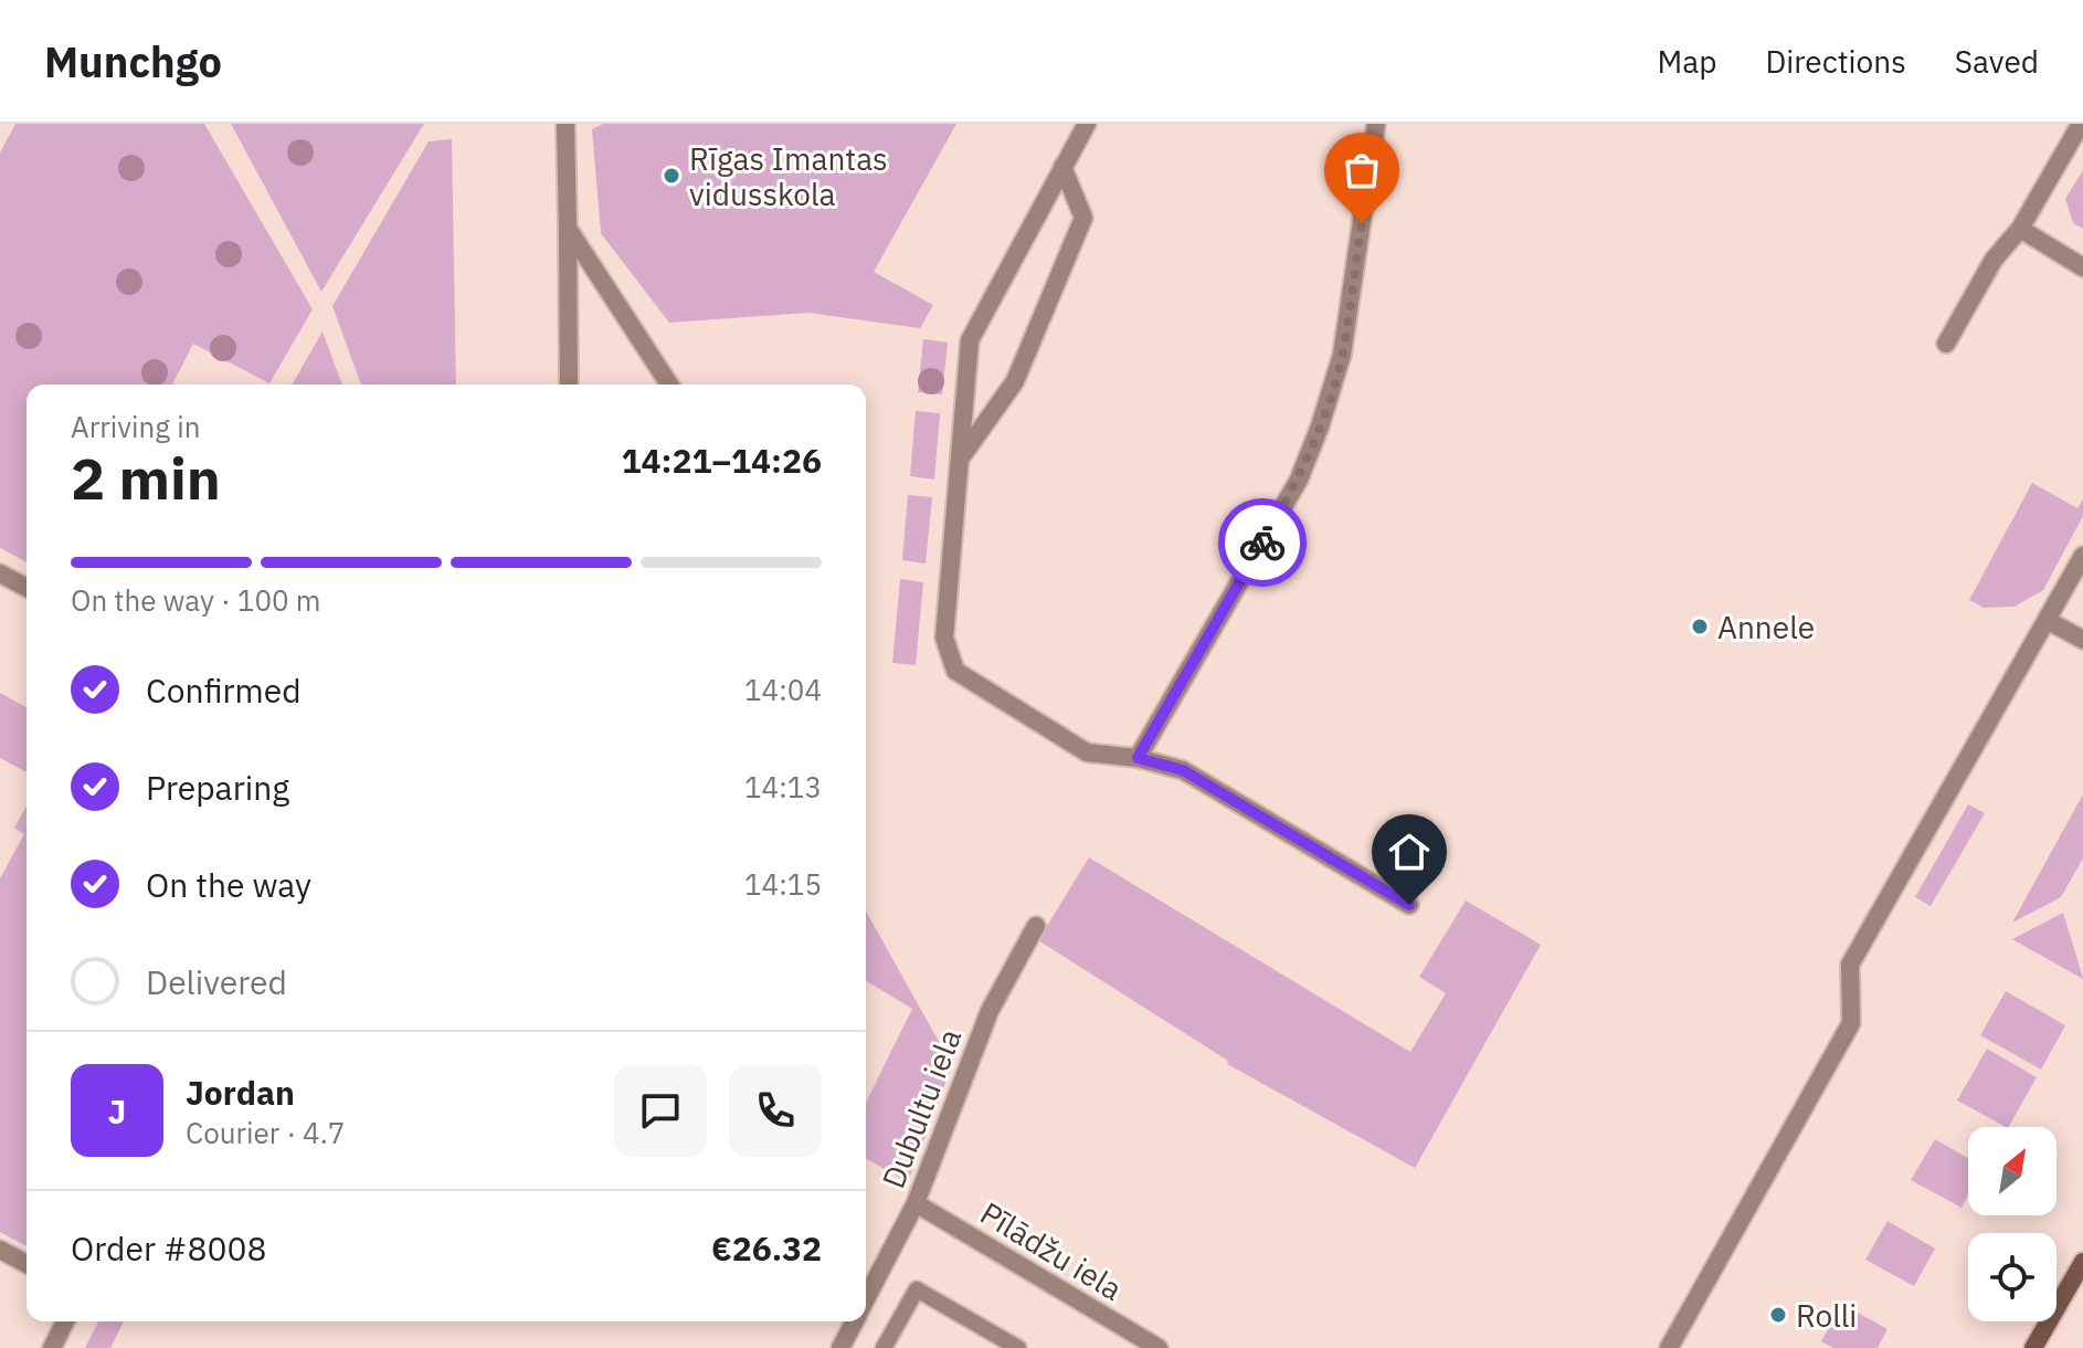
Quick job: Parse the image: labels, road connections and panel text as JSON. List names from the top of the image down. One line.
{"streets":{"street":["Dubultu iela","Pīlādžu iela"]},"crossings":[["Dubultu iela","Pīlādžu iela"]],"places":["Rīgas Imantas vidusskola","Annele","Rolli"],"north":"top right","page":{"header":"Munchgo","nav":["Map","Directions","Saved"],"heading":["2 min","Arriving in","14:21–14:26"],"panel":["Jordan","Courier · 4.7","Order #8008","€26.32"],"bar":"On the way · 100 m","list":[["Confirmed","14:04"],["Preparing","14:13"],["On the way","14:15"],"Delivered"],"round":"J"}}
